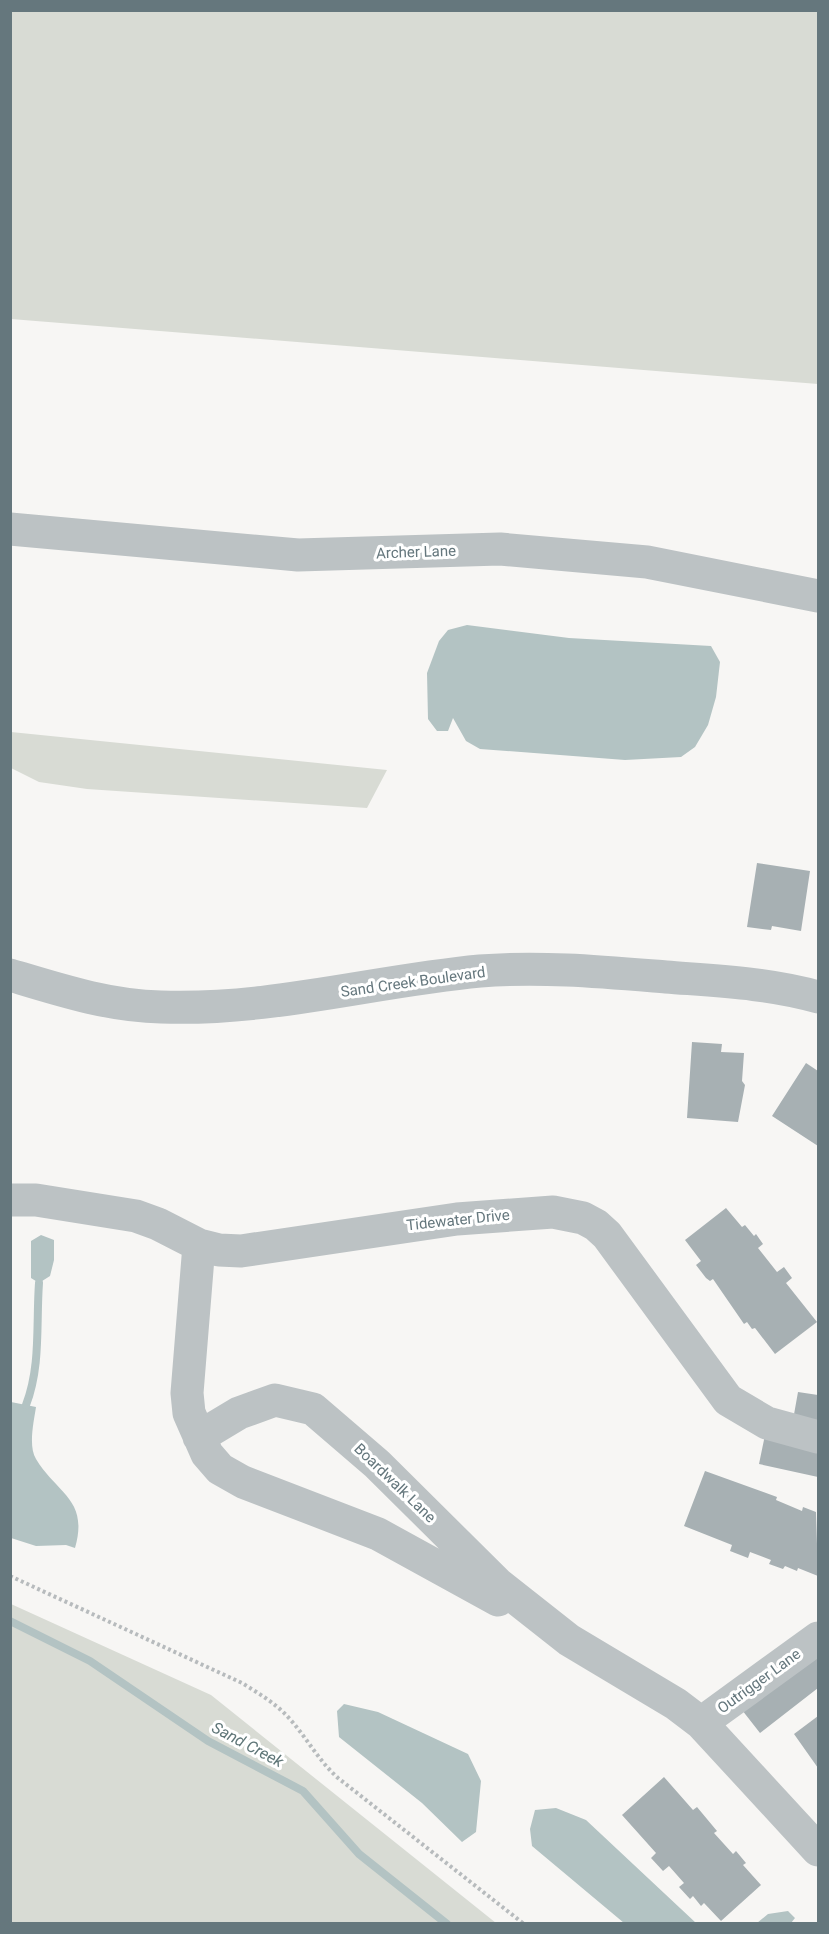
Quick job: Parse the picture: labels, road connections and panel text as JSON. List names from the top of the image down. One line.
{"streets":{"street":["Archer Lane","Sand Creek Boulevard","Tidewater Drive","Boardwalk Lane","Outrigger Lane"]},"crossings":[["Tidewater Drive","Boardwalk Lane"],["Boardwalk Lane","Outrigger Lane"]],"water":["Sand Creek"]}
